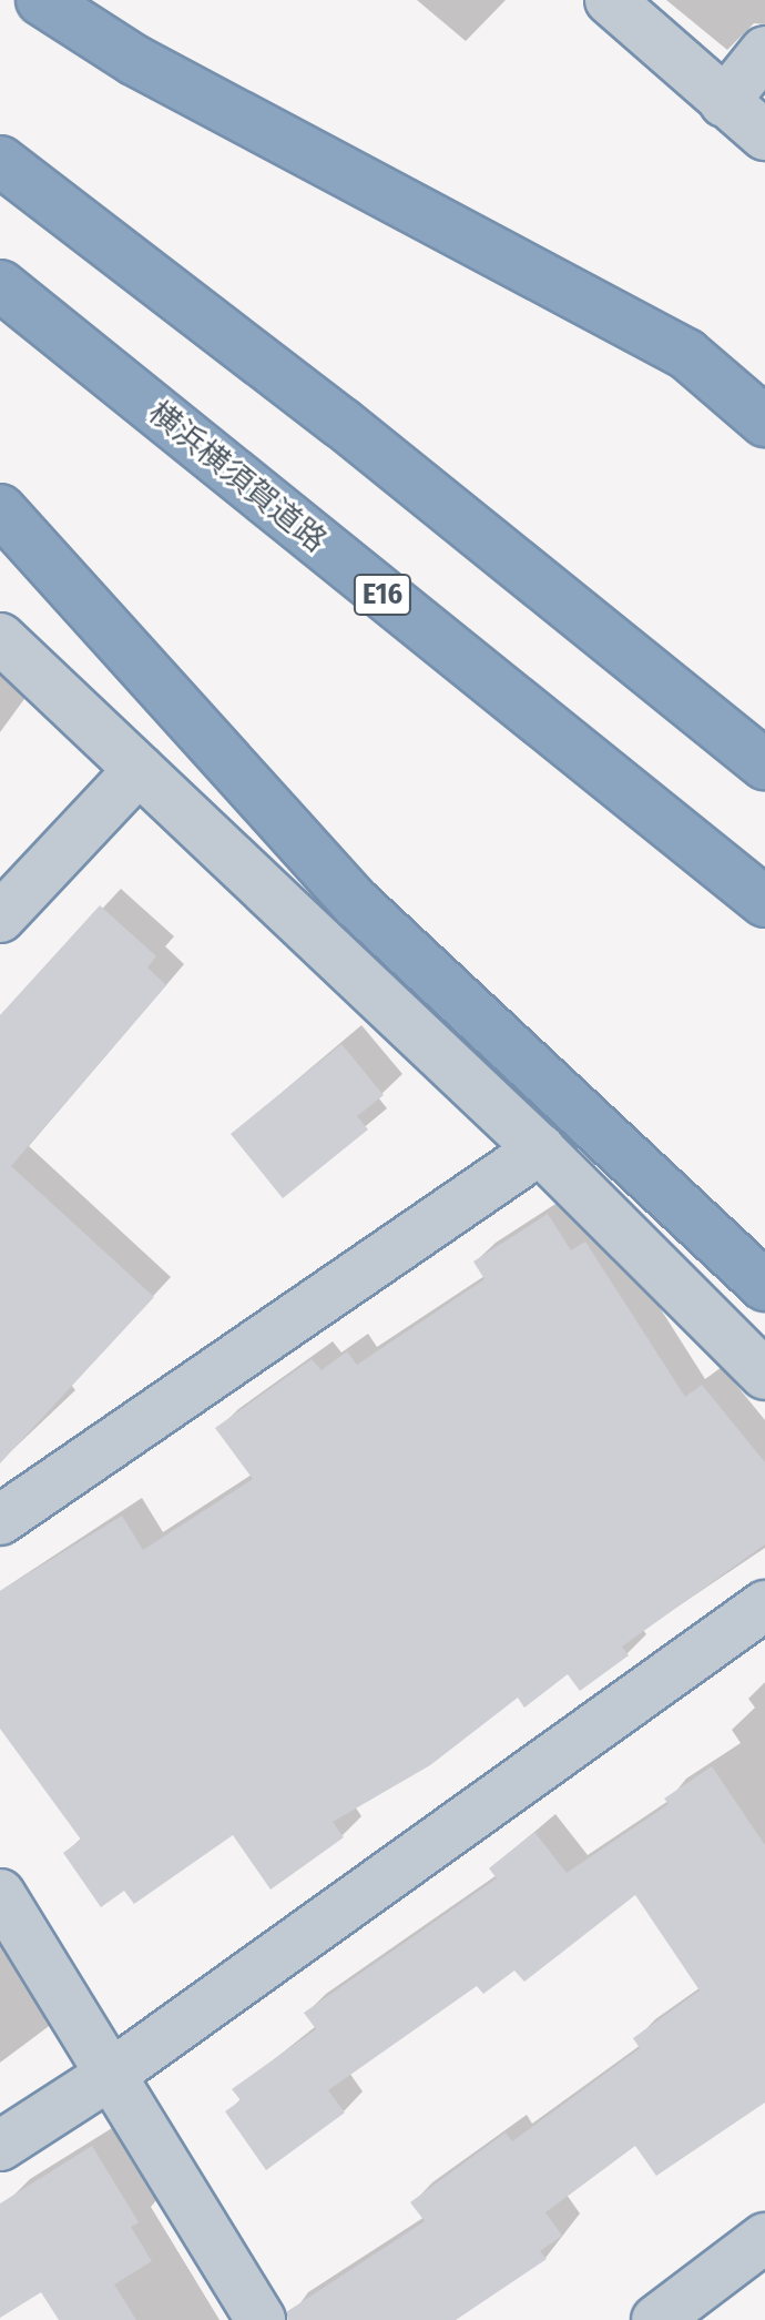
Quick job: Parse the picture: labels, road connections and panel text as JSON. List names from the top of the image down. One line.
{"streets":{"highway":["横浜横須賀道路","E16"]}}
